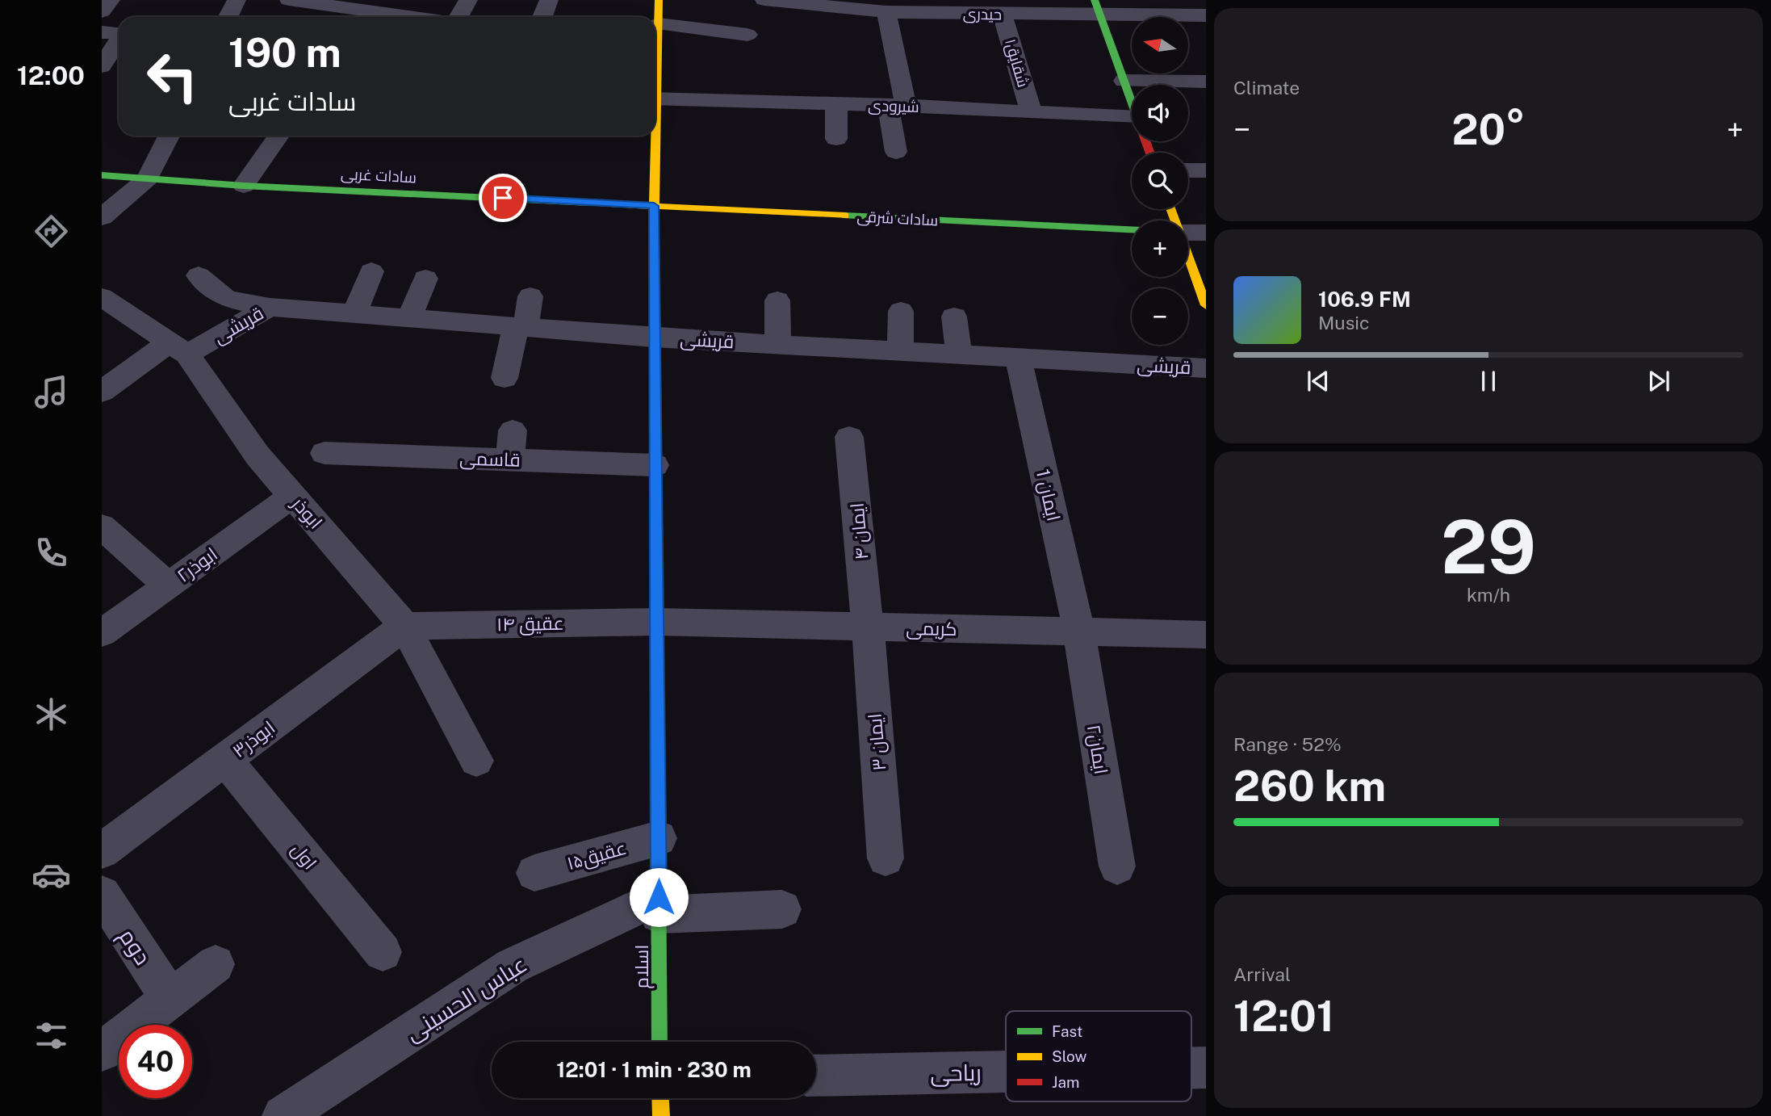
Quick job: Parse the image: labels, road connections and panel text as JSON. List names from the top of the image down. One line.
{"streets":{"street":["حیدری","شقایق۱","شیرودی","سادات غربی","سادات شرقی","قریشی","قاسمی","ایمان 1","ابوذر","ایمان ۴","ابوذر۲","عقیق ۱۴","کریمی","ابوذر۳","ایمان ۳","ایمان۲","عقیق۱۵","اول","دوم","اسلام","عباس الحسینی","ریاحی"]},"crossings":[["حیدری","شقایق۱"],["شقایق۱","شیرودی"],["سادات غربی","سادات شرقی"],["سادات غربی","اسلام"],["سادات شرقی","اسلام"],["قریشی","ایمان 1"],["قریشی","ابوذر"],["قریشی","اسلام"],["قاسمی","اسلام"],["ایمان 1","کریمی"],["ایمان 1","ایمان۲"],["ابوذر","ابوذر۲"],["ابوذر","عقیق ۱۴"],["ابوذر","ابوذر۳"],["ایمان ۴","کریمی"],["ایمان ۴","ایمان ۳"],["عقیق ۱۴","کریمی"],["عقیق ۱۴","ابوذر۳"],["عقیق ۱۴","اسلام"],["کریمی","ایمان ۳"],["کریمی","ایمان۲"],["کریمی","اسلام"],["ابوذر۳","اول"],["عقیق۱۵","اسلام"],["اسلام","عباس الحسینی"]],"legend":["Fast","Slow","Jam"],"north":"left","page":{"tabs":"12:00","tile":["Climate",["29","km/h"],["Range · 52%","260 km"],["Arrival","12:01"]],"map_buttons":["+","−"],"turn":["190 m","سادات غربی"],"heat":["−","20°","+"],"song":["106.9 FM","Music"],"limit":"40","trip":"12:01 · 1 min · 230 m"}}
